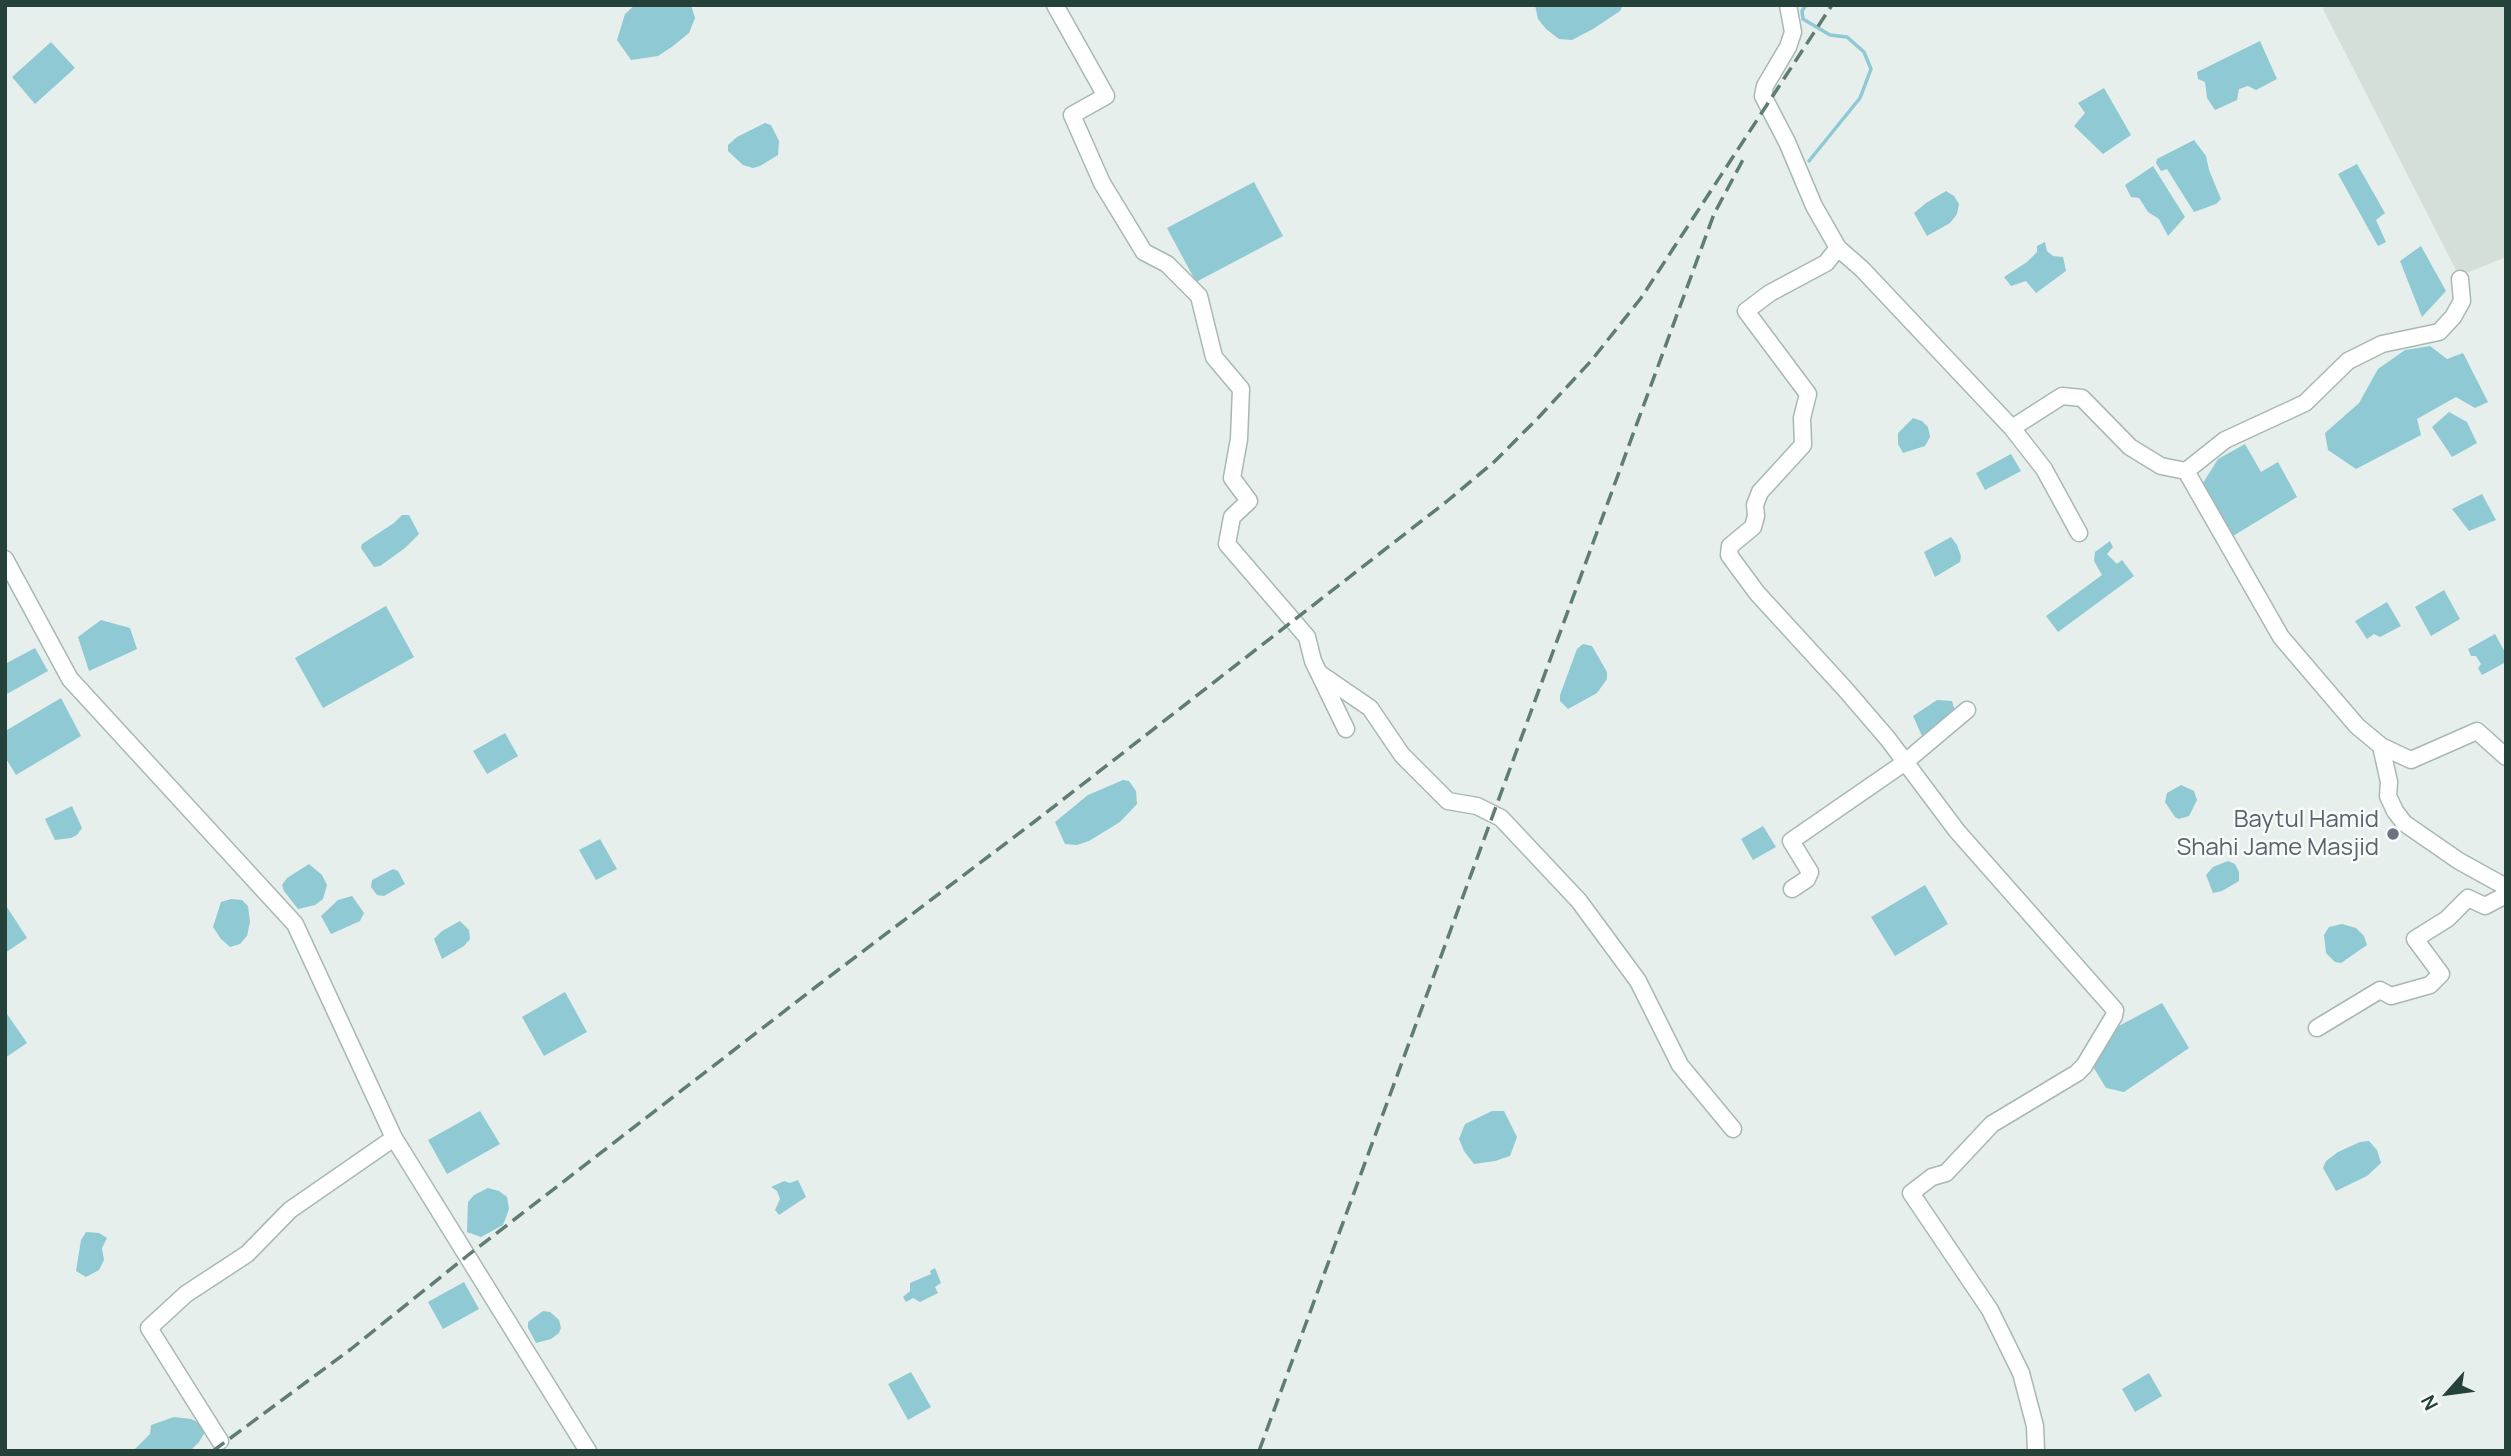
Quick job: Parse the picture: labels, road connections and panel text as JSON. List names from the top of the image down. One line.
{"places":["Baytul Hamid Shahi Jame Masjid"],"north":"bottom left"}
